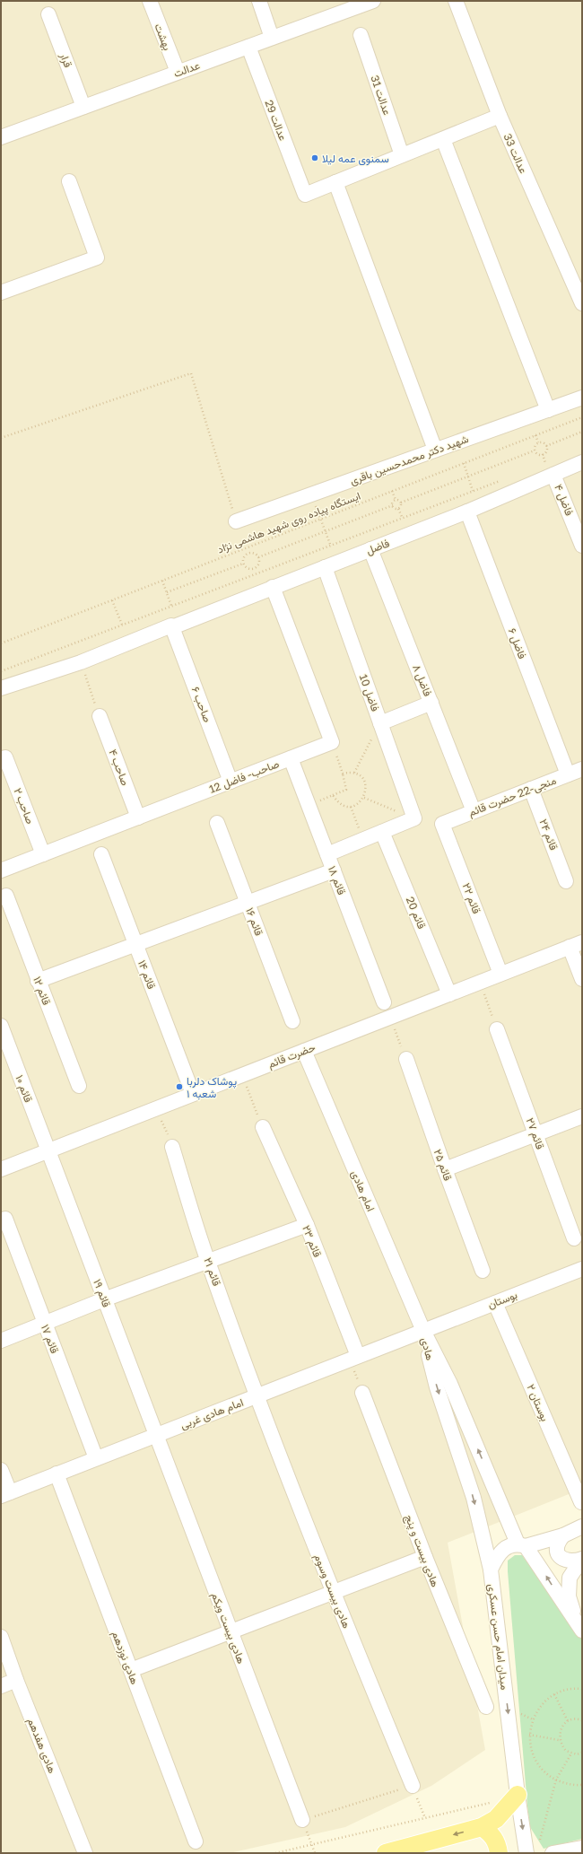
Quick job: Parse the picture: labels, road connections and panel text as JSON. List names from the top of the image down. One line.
{"streets":{"street":["بهشت","قرار","عدالت","عدالت 31","عدالت 29","عدالت 33","شهید دکتر محمدحسین باقری","فاضل ۴","فاضل","فاضل ۶","فاضل ۸","فاضل 10","صاحب ۶","صاحب ۴","صاحب- فاضل 12","منجی-22 حضرت قائم","صاحب ۲","قائم ۲۴","قائم ۱۸","قائم ۲۲","قائم 20","قائم ۱۶","قائم ۱۴","قائم ۱۲","حضرت قائم","قائم ۱۰","قائم ۲۷","قائم ۲۵","امام هادی","قائم ۲۳","قائم ۲۱","قائم ۱۹","بوستان","قائم ۱۷","هادی","بوستان ۲","امام هادی غربی","هادی بیست و پنج","هادی بیست وسوم","هادی بیست ویکم","میدان امام حسن عسکری","هادی نوزدهم","هادی هفدهم"],"path":["ایستگاه پیاده روی شهید هاشمی نژاد"]},"crossings":[["بهشت","عدالت"],["قرار","عدالت"],["عدالت","عدالت 29"],["فاضل ۴","فاضل"],["فاضل","فاضل ۶"],["فاضل","فاضل ۸"],["فاضل","فاضل 10"],["فاضل","صاحب ۶"],["فاضل ۶","منجی-22 حضرت قائم"],["فاضل ۸","منجی-22 حضرت قائم"],["صاحب ۶","صاحب- فاضل 12"],["صاحب ۴","صاحب- فاضل 12"],["صاحب- فاضل 12","صاحب ۲"],["صاحب- فاضل 12","قائم ۱۸"],["منجی-22 حضرت قائم","قائم ۲۴"],["منجی-22 حضرت قائم","قائم ۲۲"],["قائم ۲۲","حضرت قائم"],["قائم 20","حضرت قائم"],["قائم ۱۴","حضرت قائم"],["حضرت قائم","قائم ۱۰"],["حضرت قائم","امام هادی"],["حضرت قائم","قائم ۱۹"],["قائم ۱۰","قائم ۱۹"],["امام هادی","بوستان"],["امام هادی","هادی"],["امام هادی","امام هادی غربی"],["قائم ۲۳","امام هادی غربی"],["قائم ۲۱","امام هادی غربی"],["قائم ۲۱","هادی بیست وسوم"],["قائم ۱۹","امام هادی غربی"],["قائم ۱۹","هادی بیست ویکم"],["بوستان","هادی"],["بوستان","بوستان ۲"],["بوستان","امام هادی غربی"],["قائم ۱۷","امام هادی غربی"],["هادی","امام هادی غربی"],["هادی","میدان امام حسن عسکری"],["امام هادی غربی","هادی بیست وسوم"],["امام هادی غربی","هادی بیست ویکم"],["امام هادی غربی","هادی نوزدهم"]],"one_way":["میدان امام حسن عسکری"],"places":["سمنوی عمه لیلا","پوشاک دلربا شعبه ۱"]}
